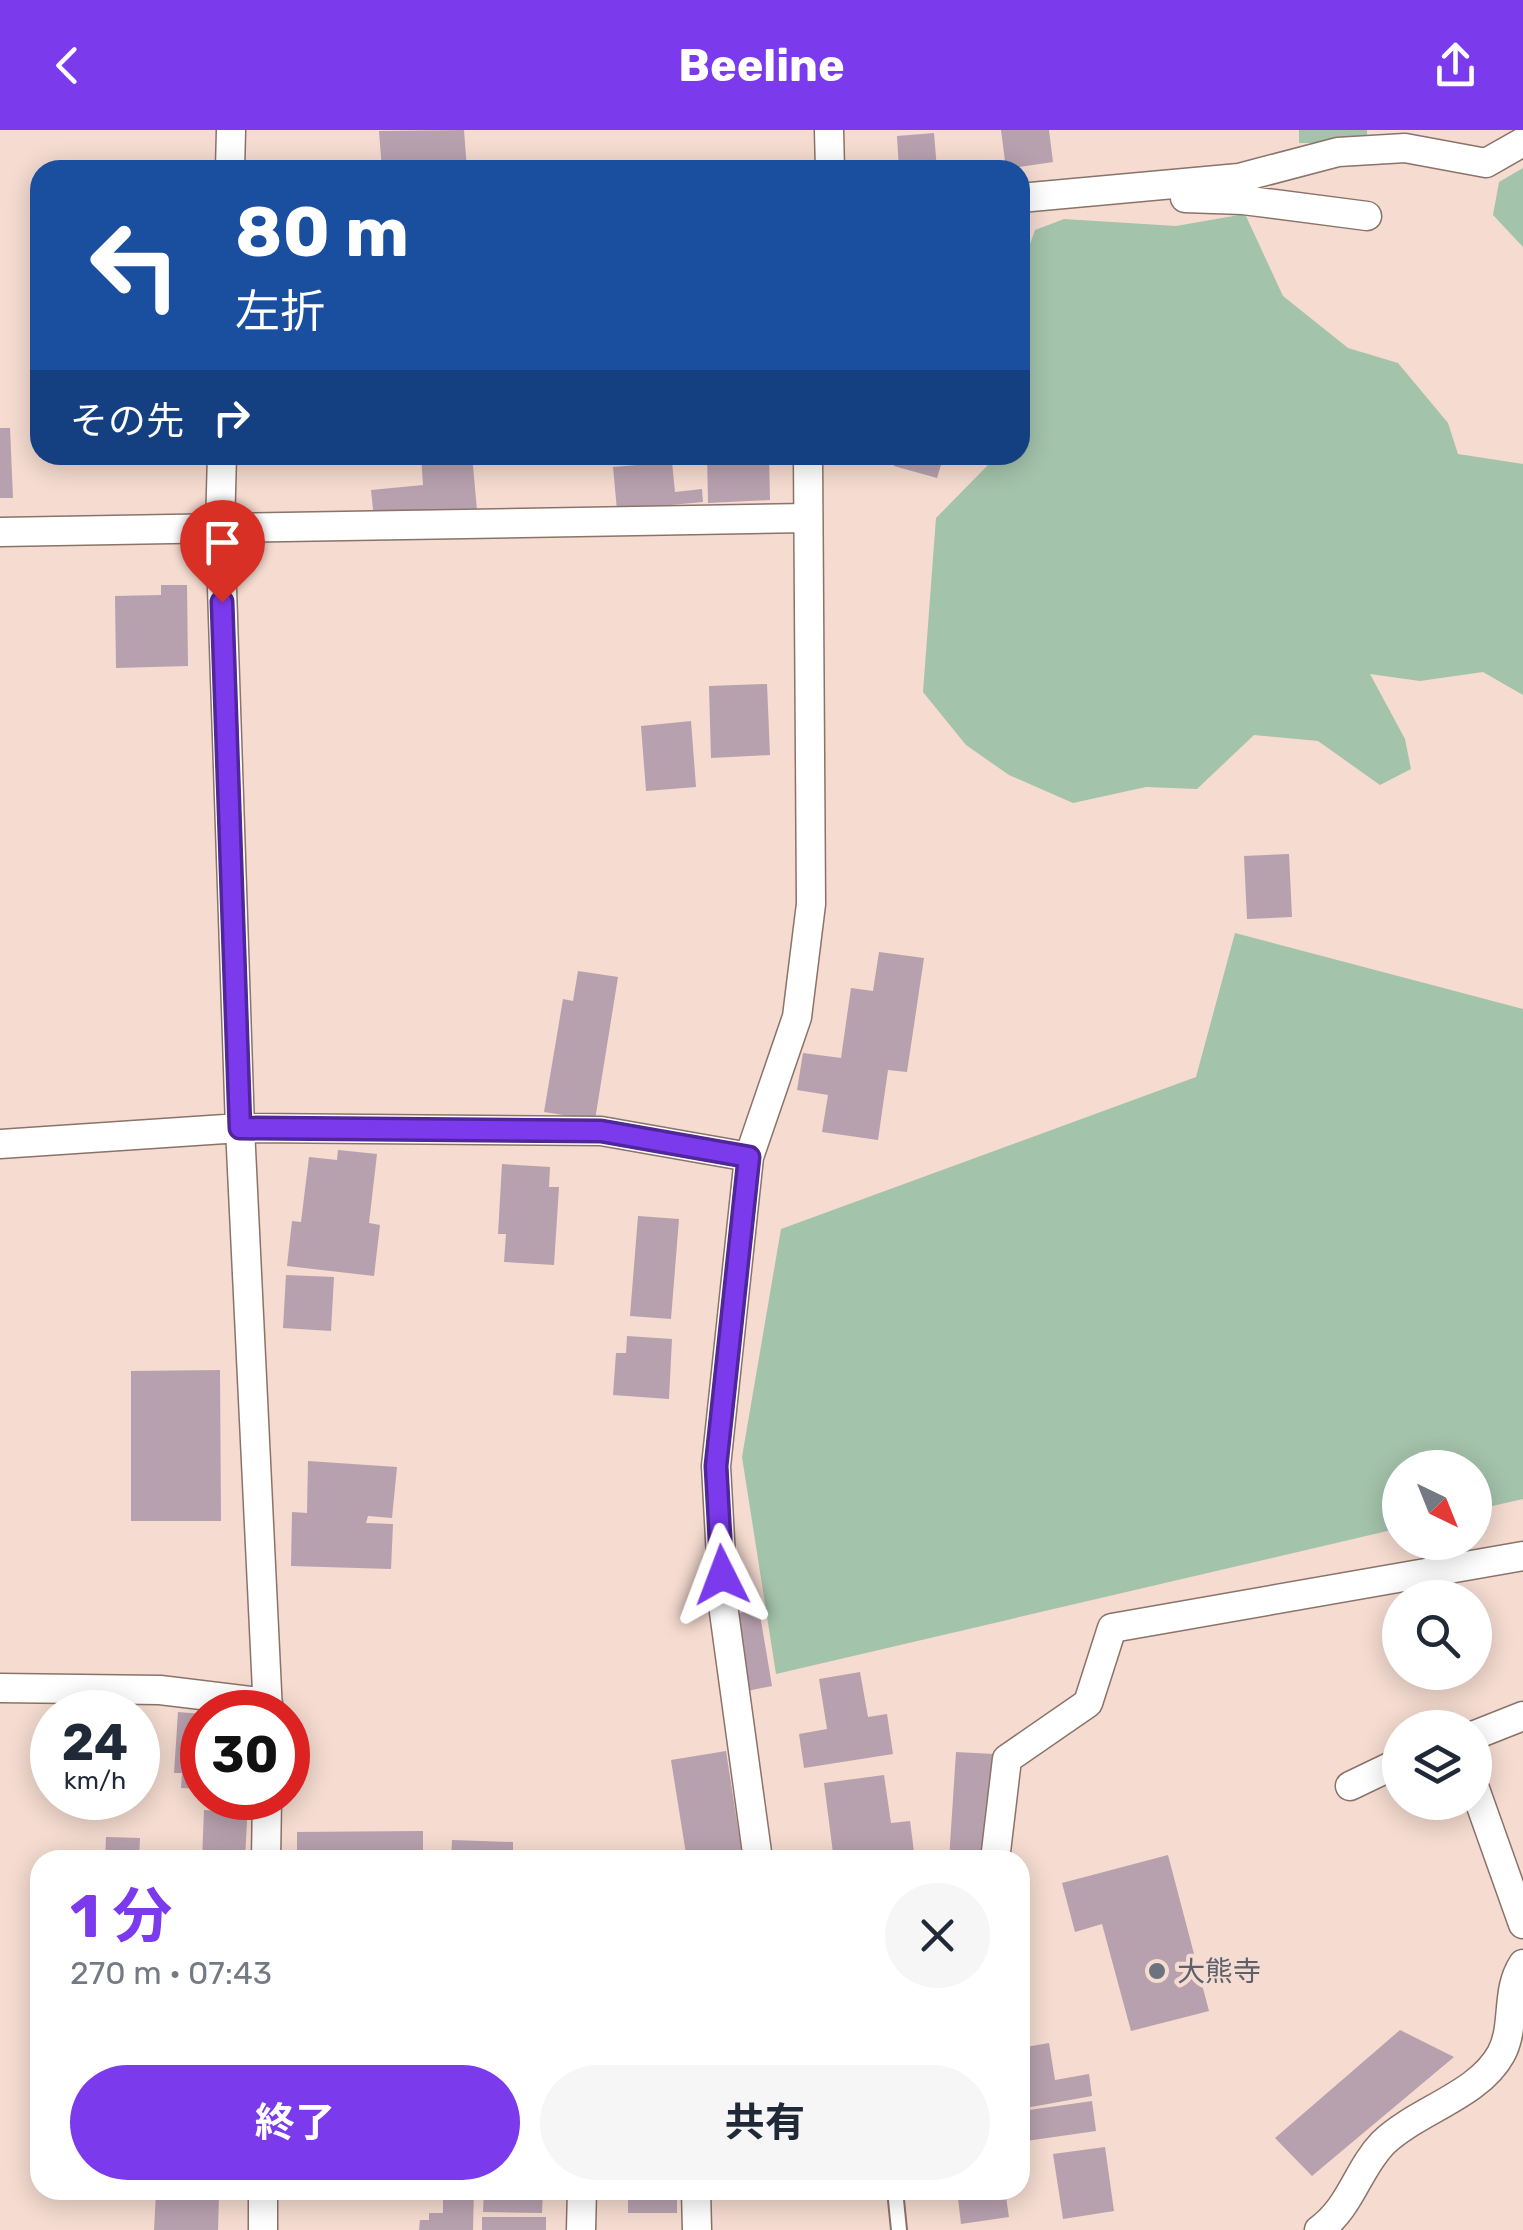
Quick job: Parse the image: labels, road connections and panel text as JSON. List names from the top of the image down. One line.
{"places":["大熊寺"],"north":"bottom right","page":{"header":"Beeline","turn":["80 m","左折"],"then":"その先","speed":"24 km/h","limit":"30","heading":["1 分","270 m · 07:43"],"buttons":["終了","共有"]}}
